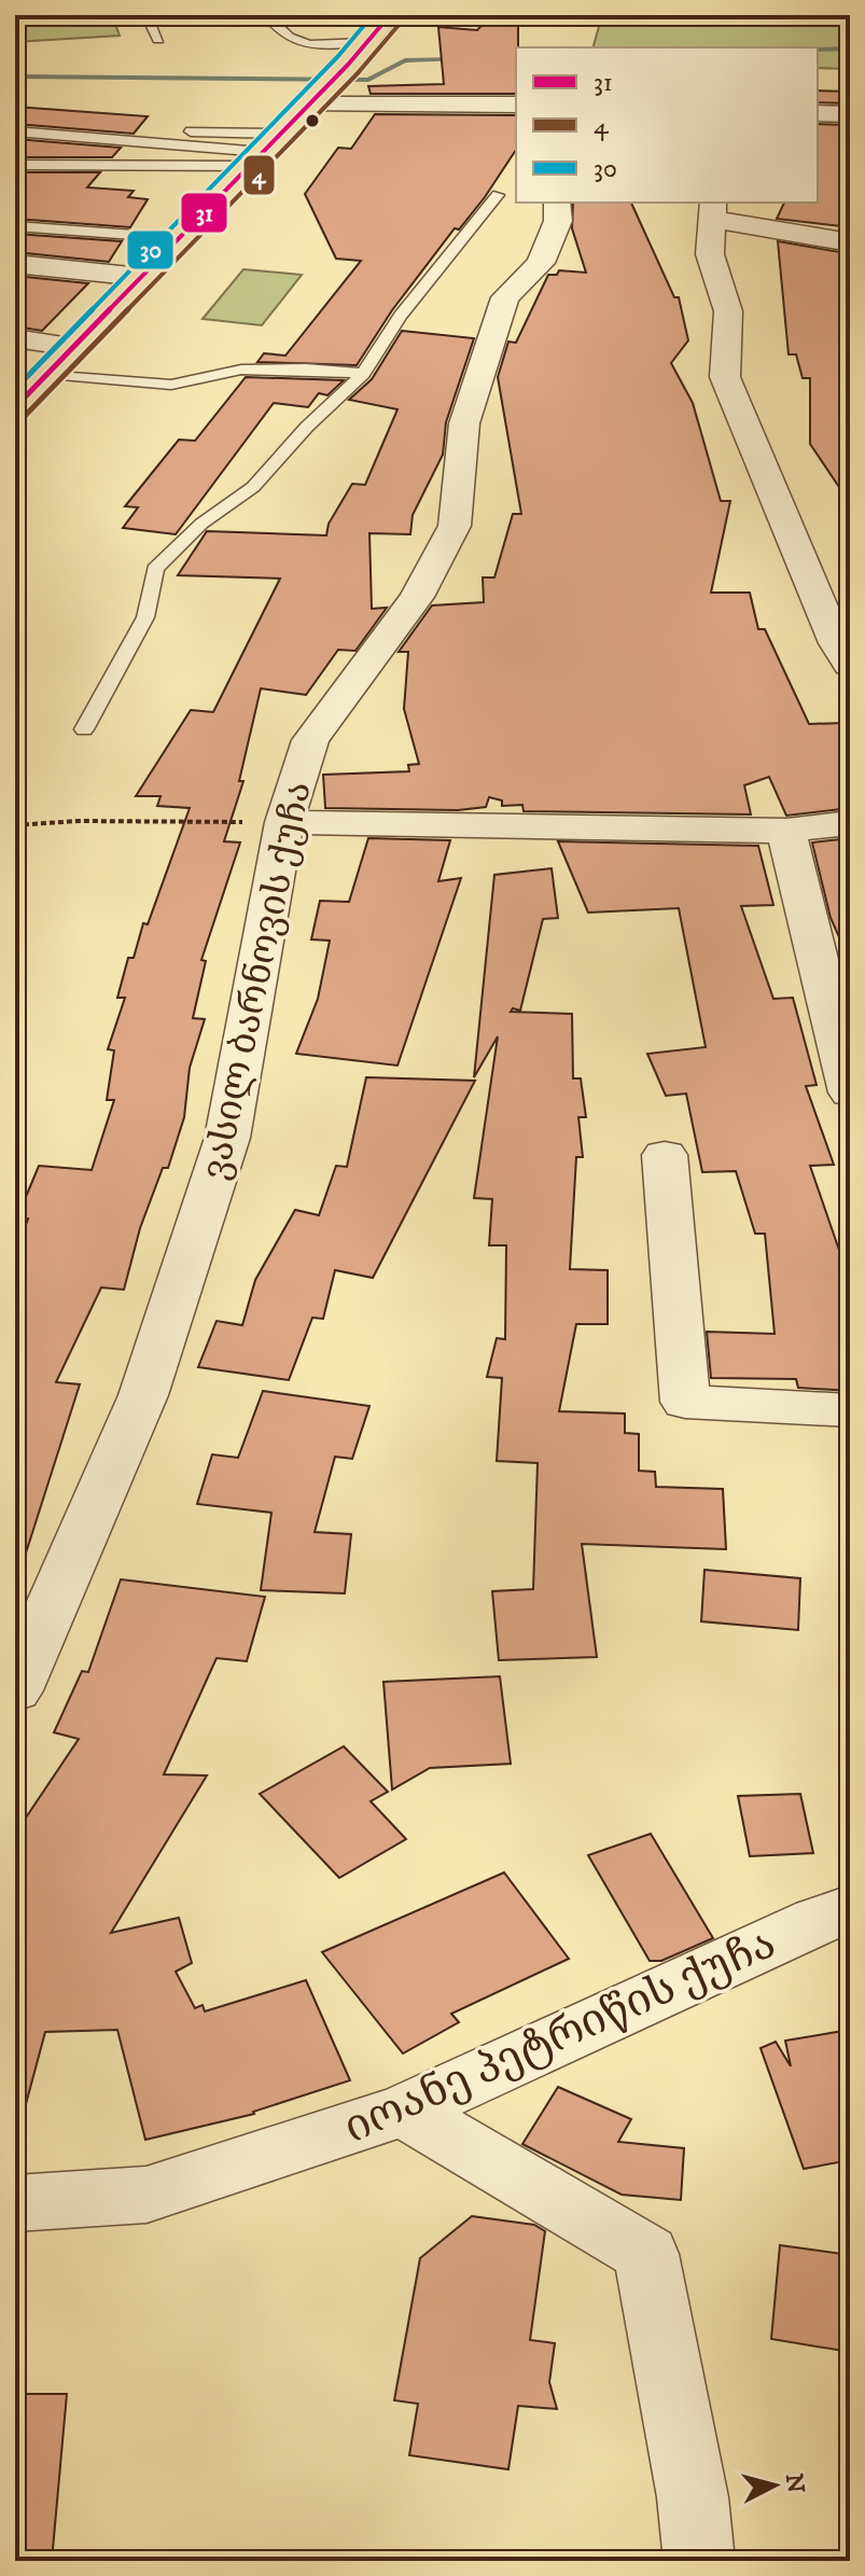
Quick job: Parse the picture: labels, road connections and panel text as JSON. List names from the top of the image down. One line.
{"streets":{"street":["ვასილ ბარნოვის ქუჩა","იოანე პეტრიწის ქუჩა"]},"lines":["transit line 31","transit line 30","transit line 4"],"legend":["31","4","30"],"north":"right"}
